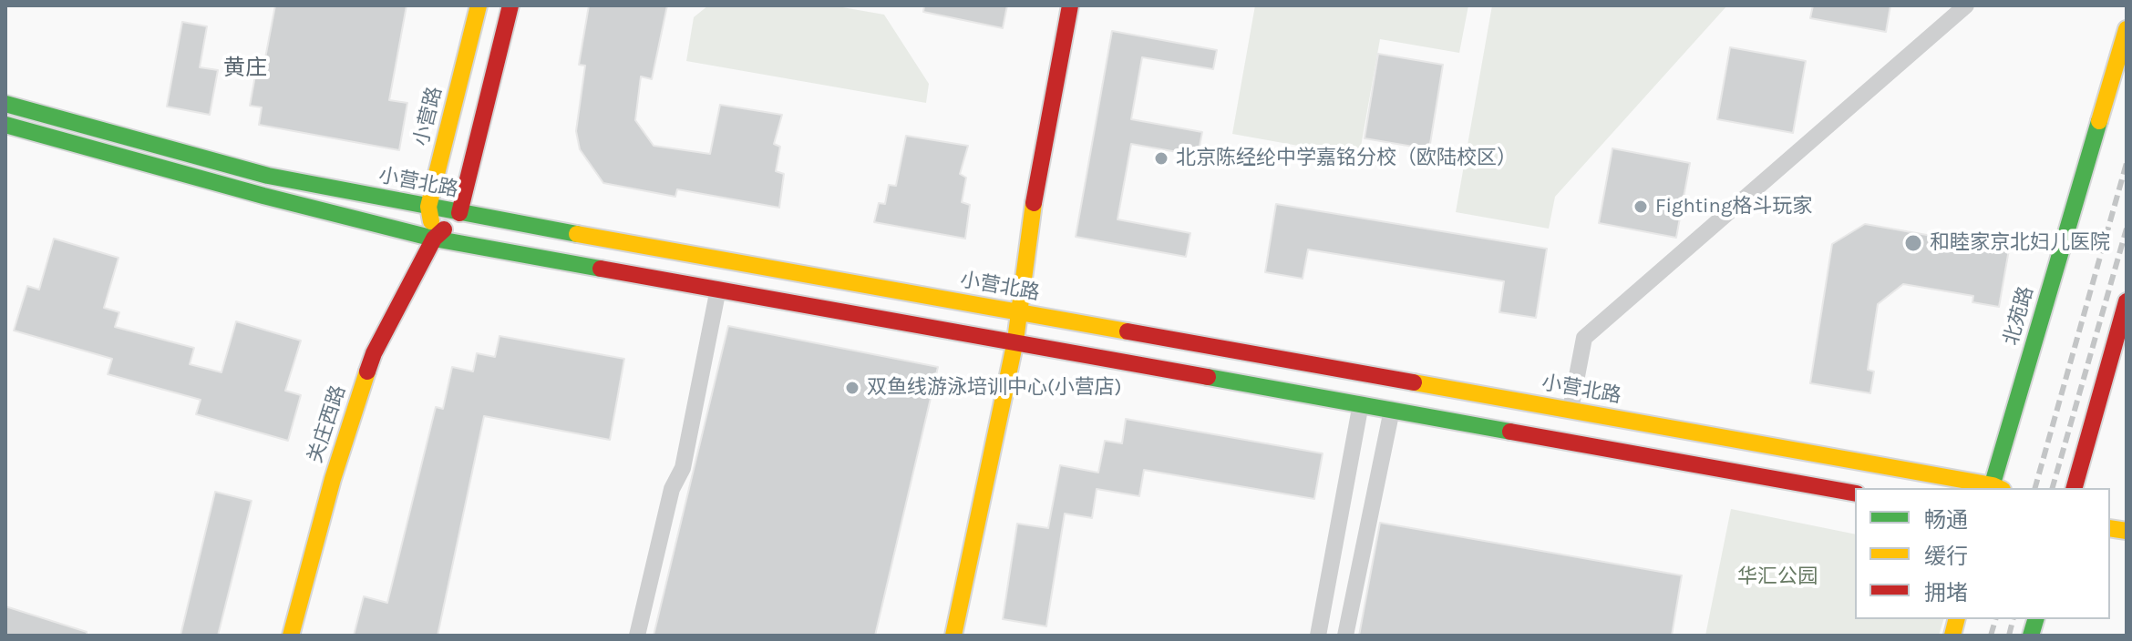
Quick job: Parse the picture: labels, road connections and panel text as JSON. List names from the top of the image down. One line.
{"streets":{"street":["小营路","小营北路","北苑路","关庄西路"]},"crossings":[["小营路","小营北路"],["小营路","关庄西路"],["小营北路","北苑路"],["小营北路","关庄西路"]],"districts":["黄庄"],"parks":["华汇公园"],"places":["北京陈经纶中学嘉铭分校（欧陆校区）","Fighting格斗玩家","和睦家京北妇儿医院","双鱼线游泳培训中心(小营店)"],"legend":["畅通","缓行","拥堵"]}
